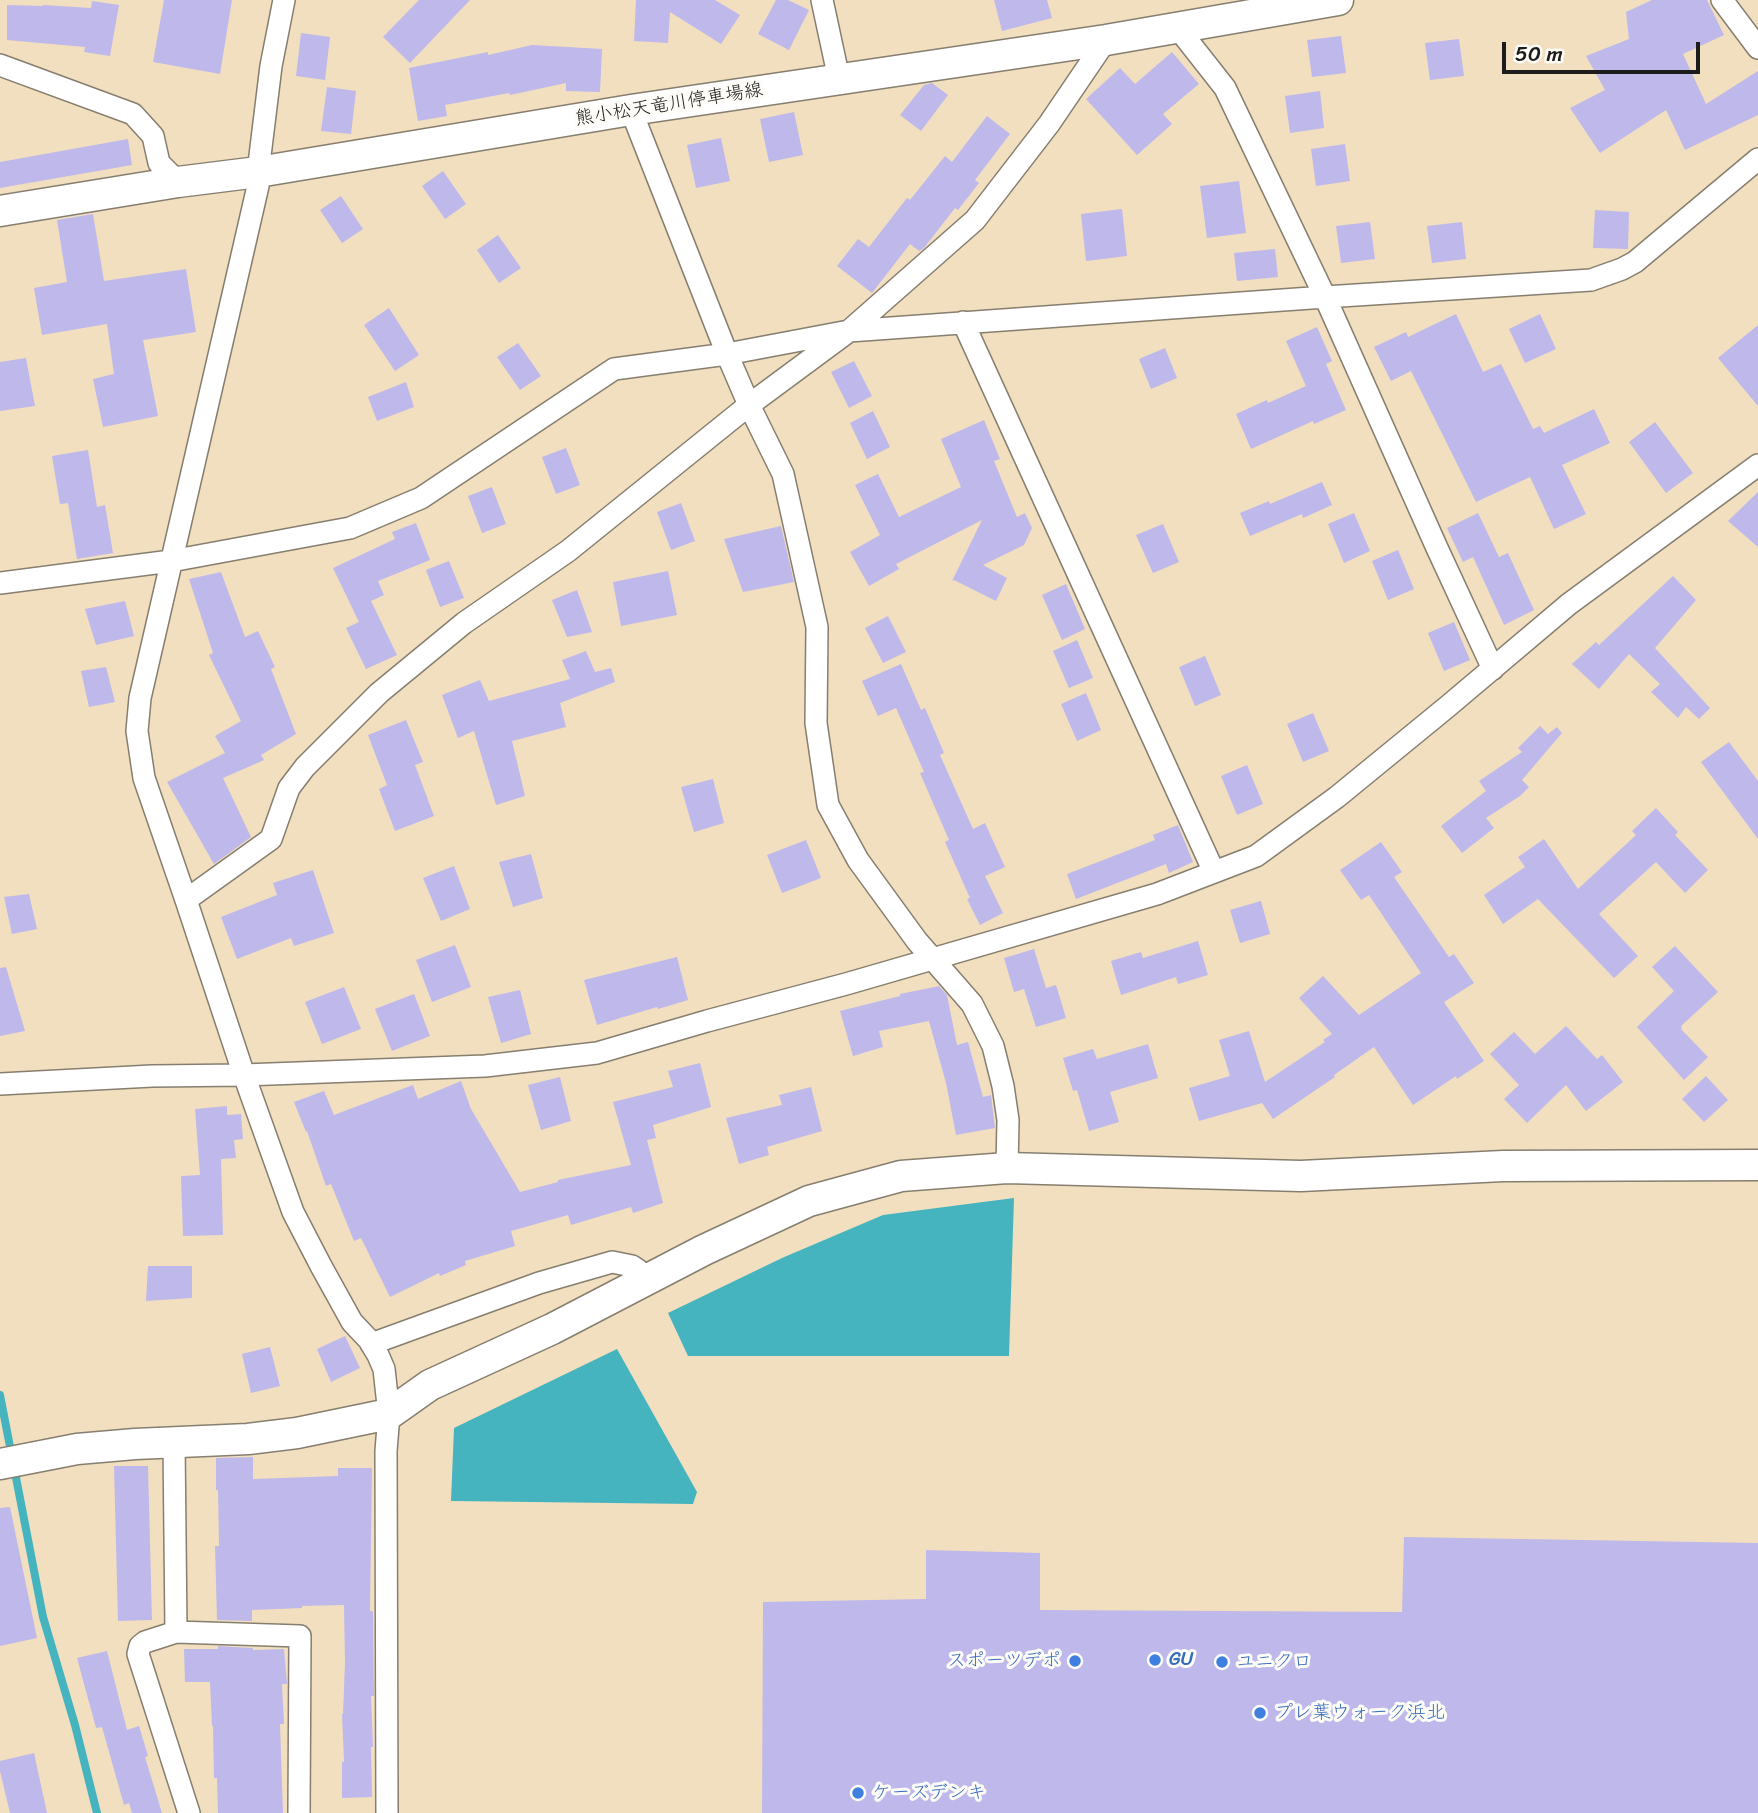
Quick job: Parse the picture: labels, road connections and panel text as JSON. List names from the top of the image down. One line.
{"streets":{"street":["熊小松天竜川停車場線"]},"places":["GU","スポーツデポ","ユニクロ","プレ葉ウォーク浜北","ケーズデンキ"],"scale_bar":"50 m"}
